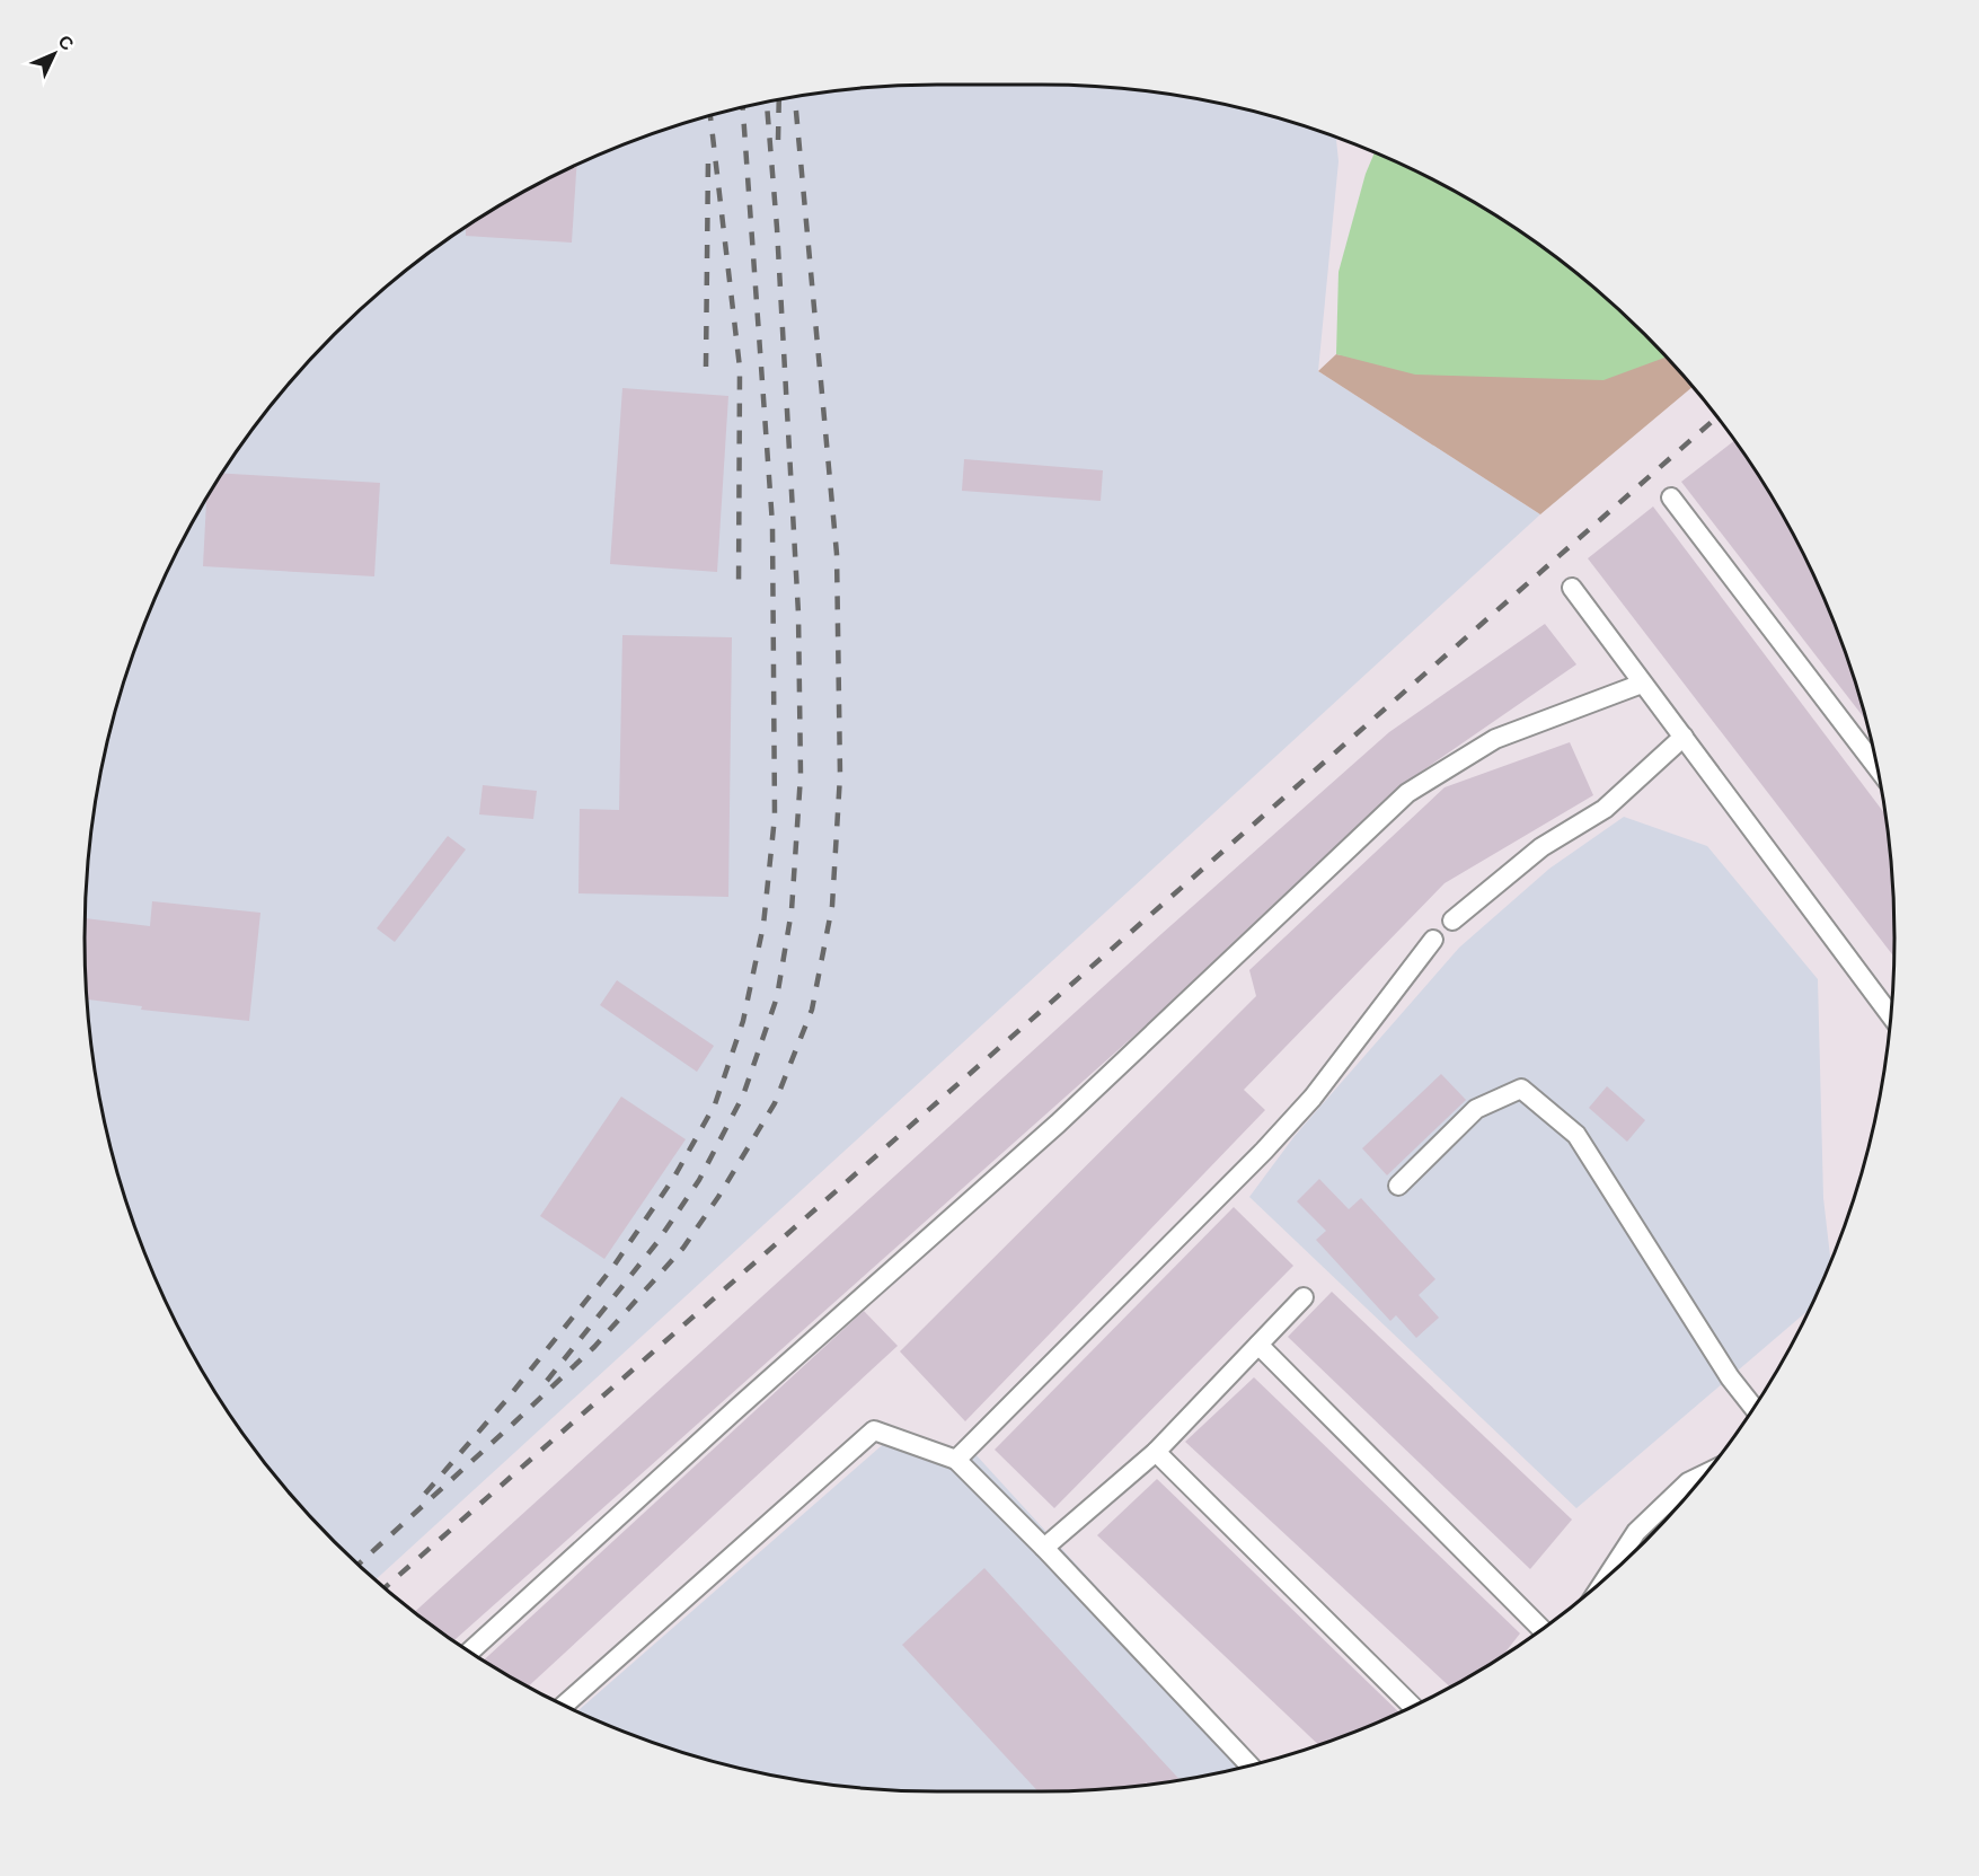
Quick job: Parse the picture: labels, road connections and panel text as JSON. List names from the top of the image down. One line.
{"north":"top right"}
